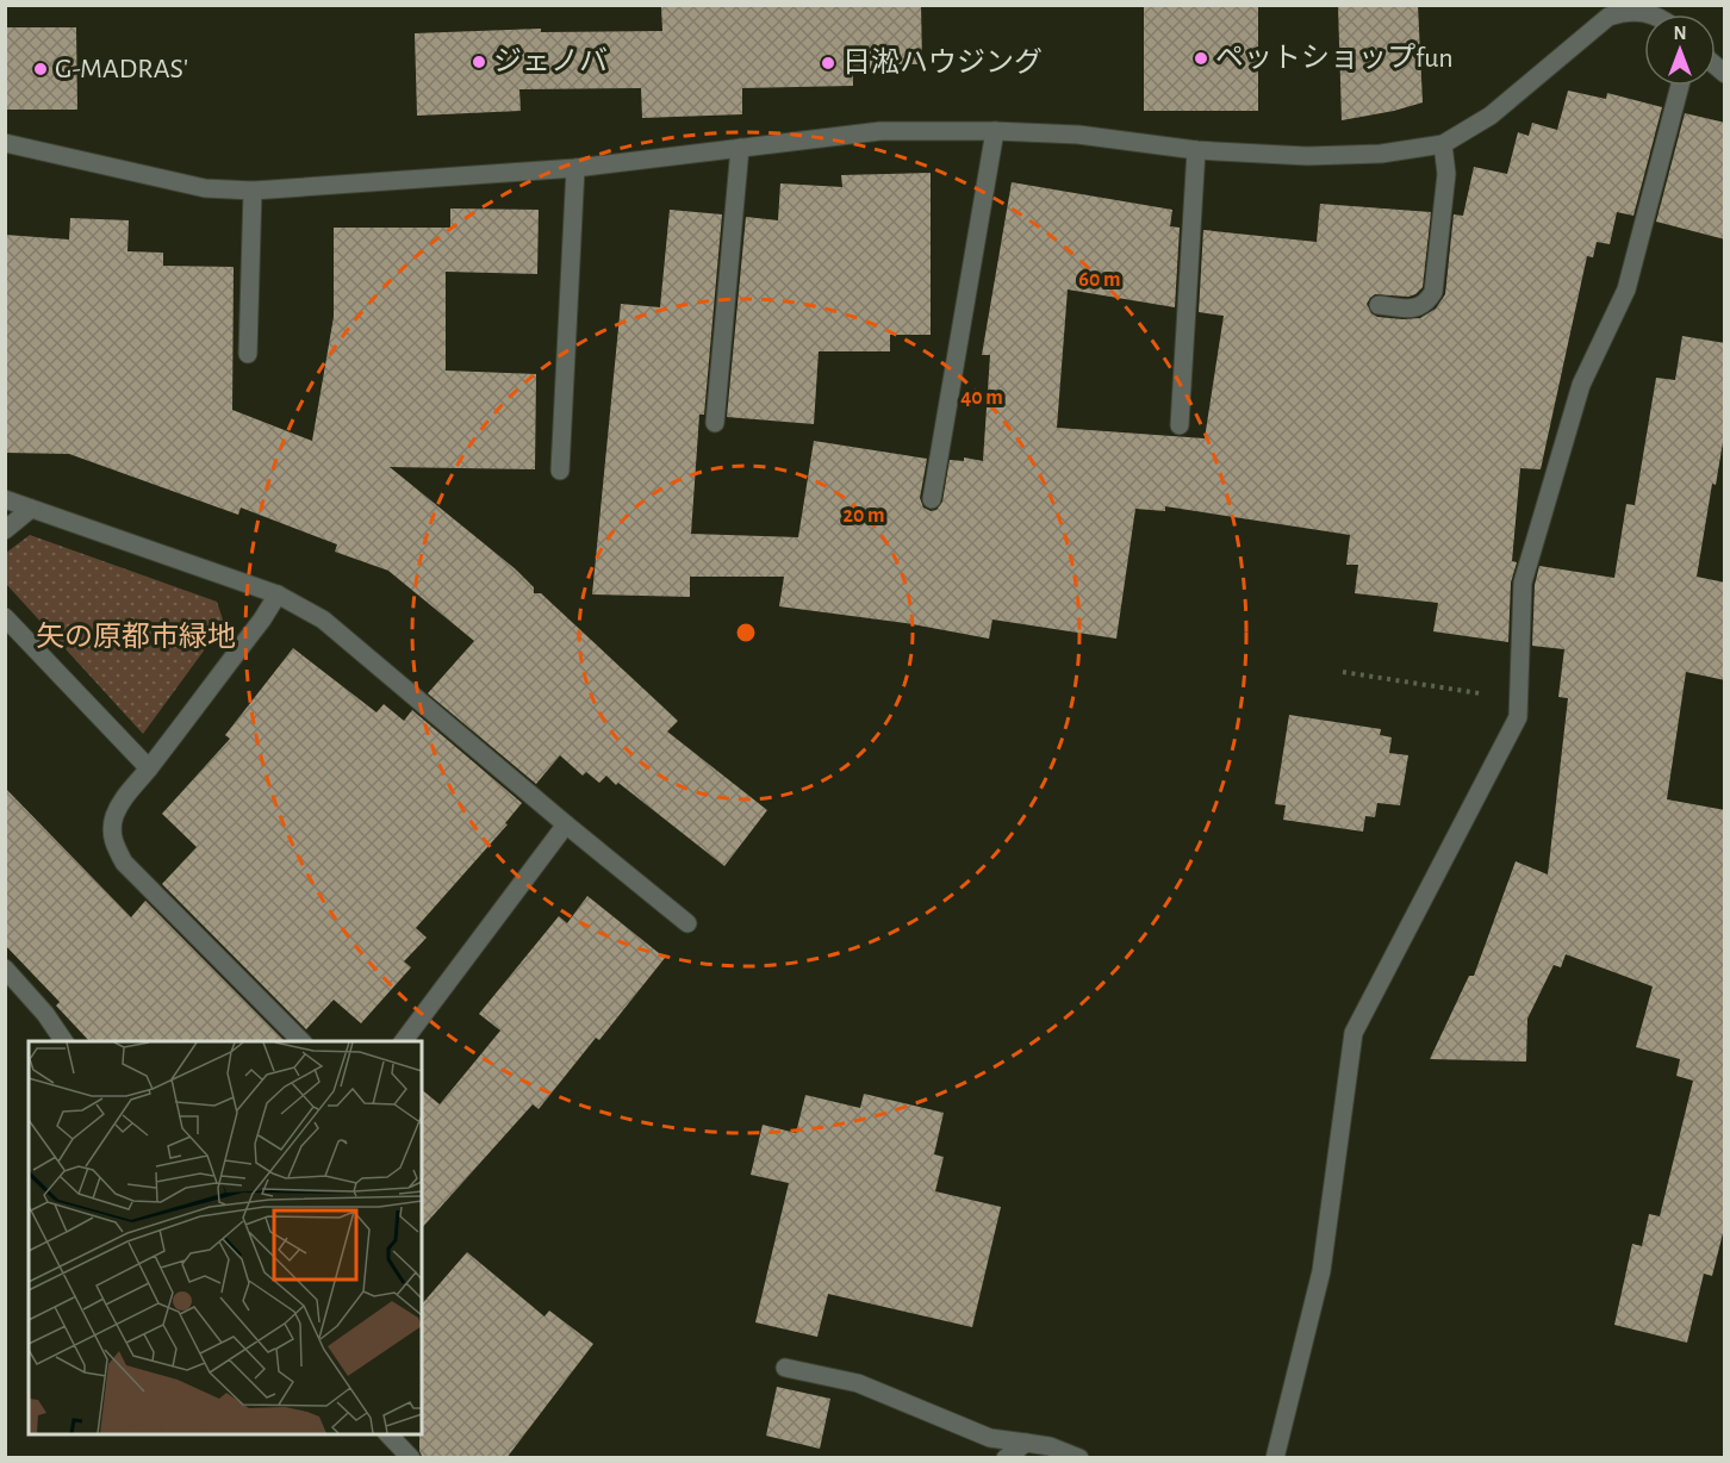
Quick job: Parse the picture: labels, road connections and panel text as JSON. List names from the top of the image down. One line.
{"parks":["矢の原都市緑地"],"places":["ペットショップfun","ジェノバ","日淞ハウジング","G-MADRAS'"],"north":"top","rings":["60 m","40 m","20 m"]}
